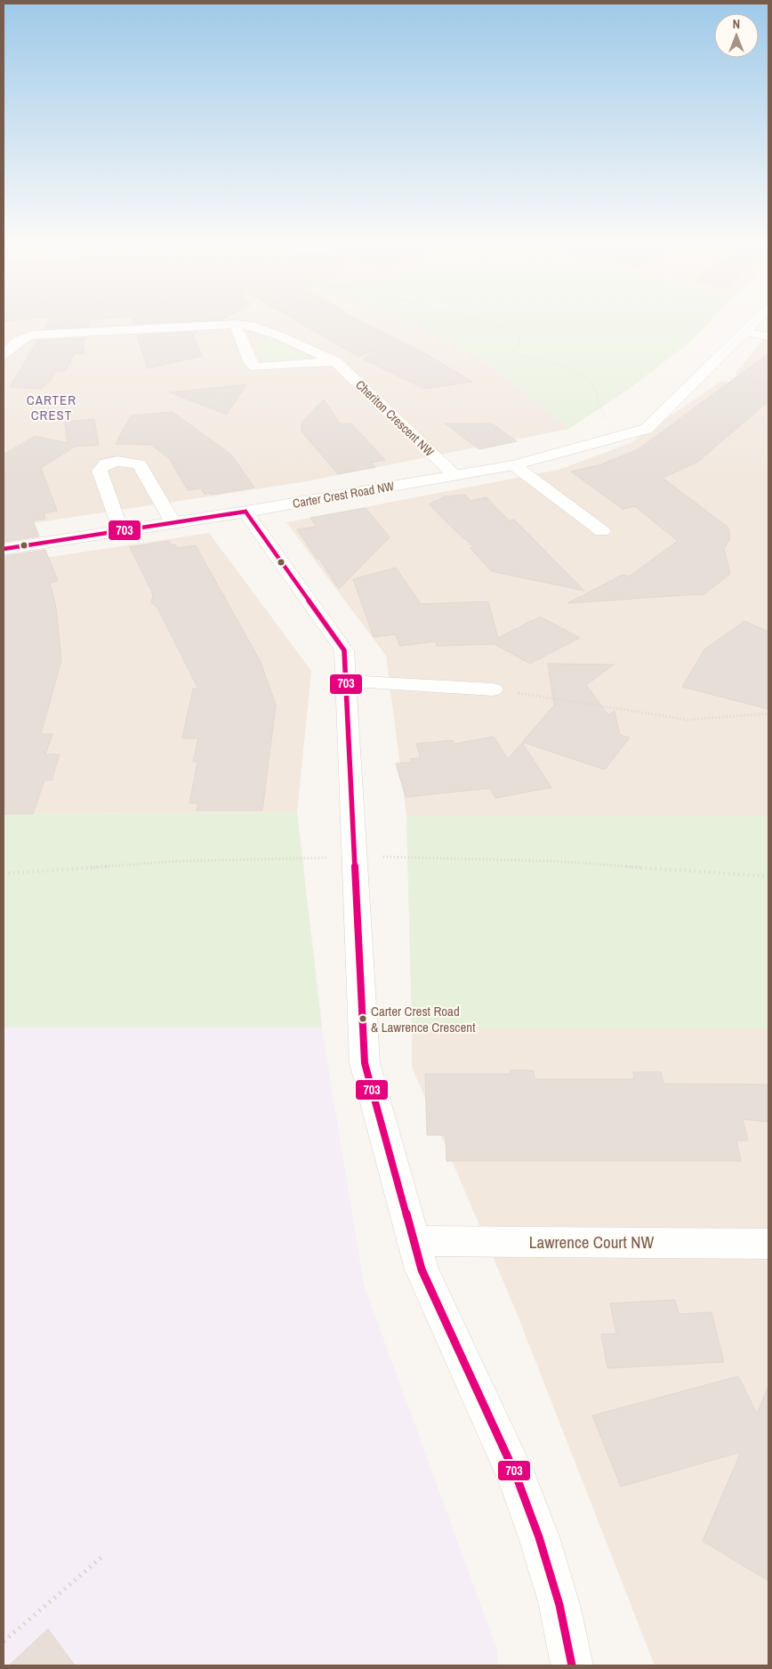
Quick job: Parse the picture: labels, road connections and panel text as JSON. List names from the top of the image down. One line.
{"streets":{"street":["Cheriton Crescent NW","Carter Crest Road NW","Lawrence Court NW"]},"crossings":[["Cheriton Crescent NW","Carter Crest Road NW"]],"districts":["CARTER CREST"],"places":["Carter Crest Road & Lawrence Crescent"],"lines":["transit line 703"],"north":"top"}
